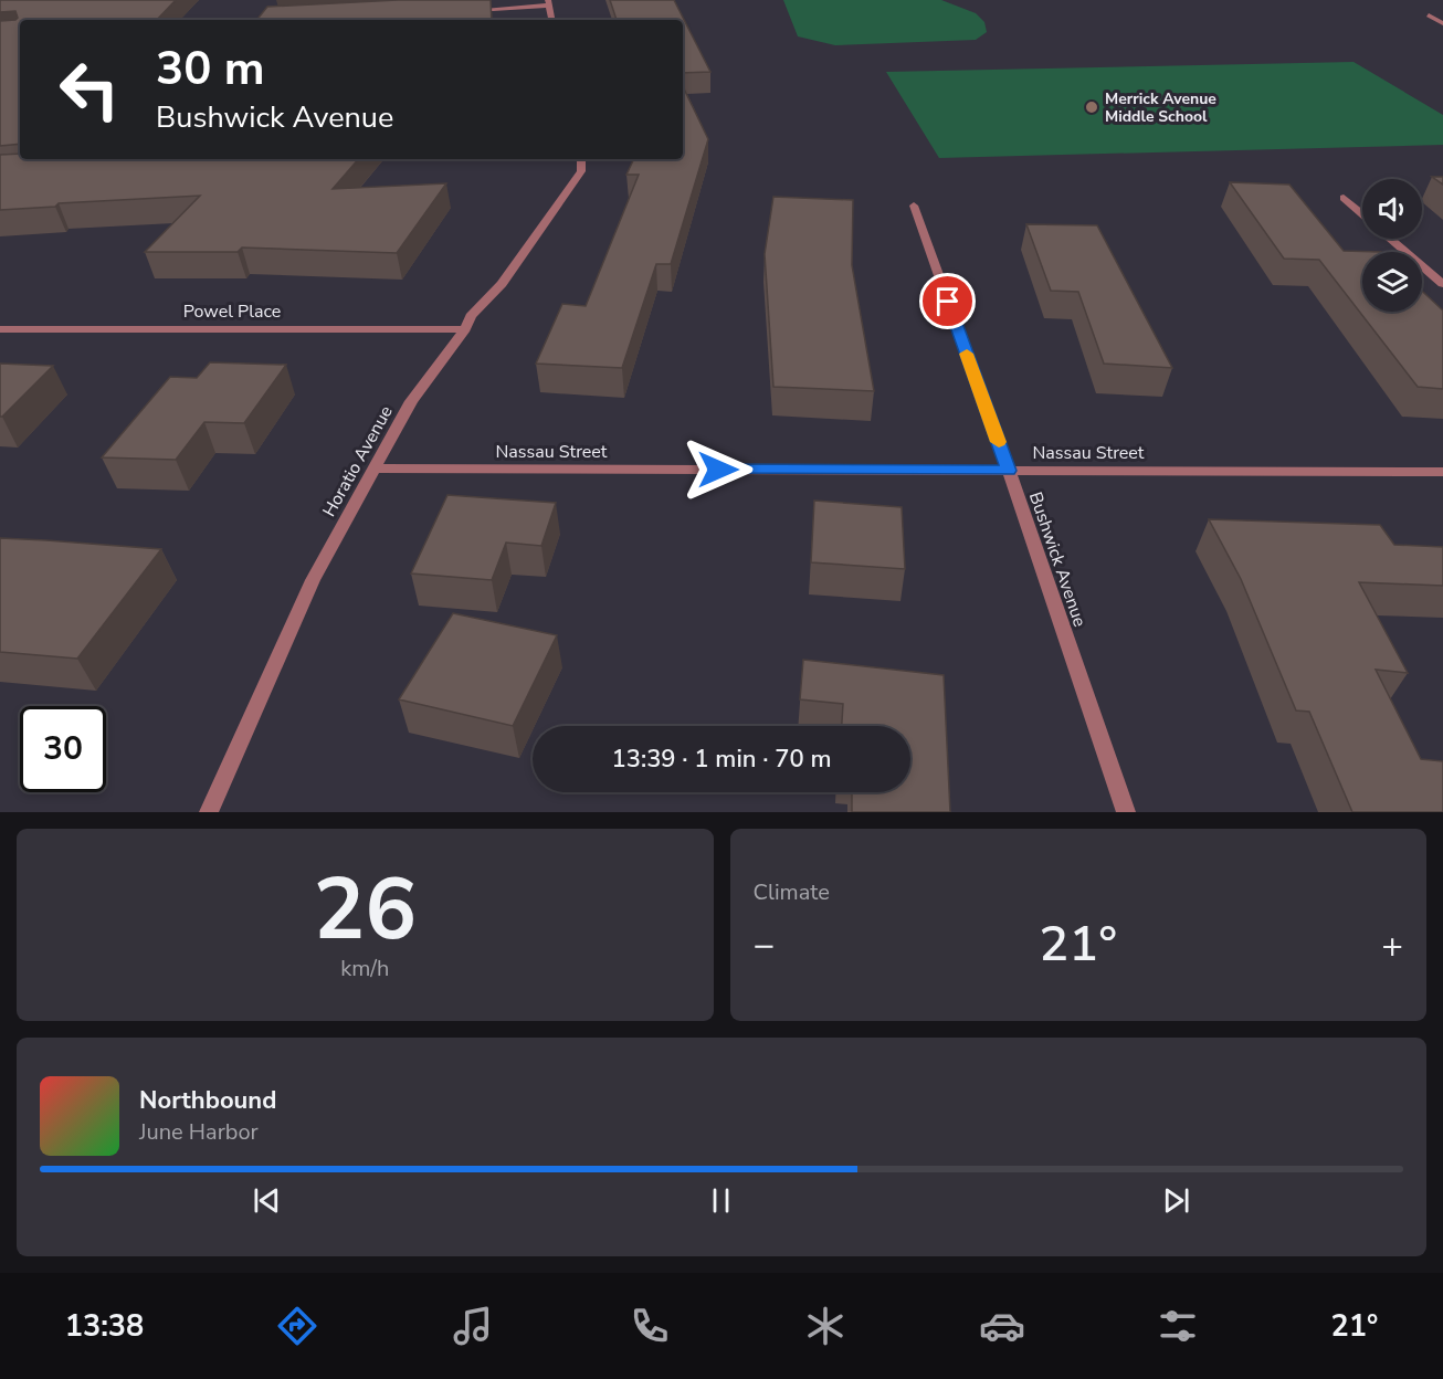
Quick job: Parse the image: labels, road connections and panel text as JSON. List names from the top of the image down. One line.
{"streets":{"street":["Powel Place","Nassau Street","Horatio Avenue","Bushwick Avenue"]},"crossings":[["Powel Place","Horatio Avenue"],["Nassau Street","Horatio Avenue"],["Nassau Street","Bushwick Avenue"]],"places":["Merrick Avenue Middle School"],"page":{"turn":["30 m","Bushwick Avenue"],"limit":"30","trip":"13:39 · 1 min · 70 m","tile":[["26","km/h"],"Climate"],"heat":["−","21°","+"],"song":["Northbound","June Harbor"],"tabs":["13:38","21°"]}}
